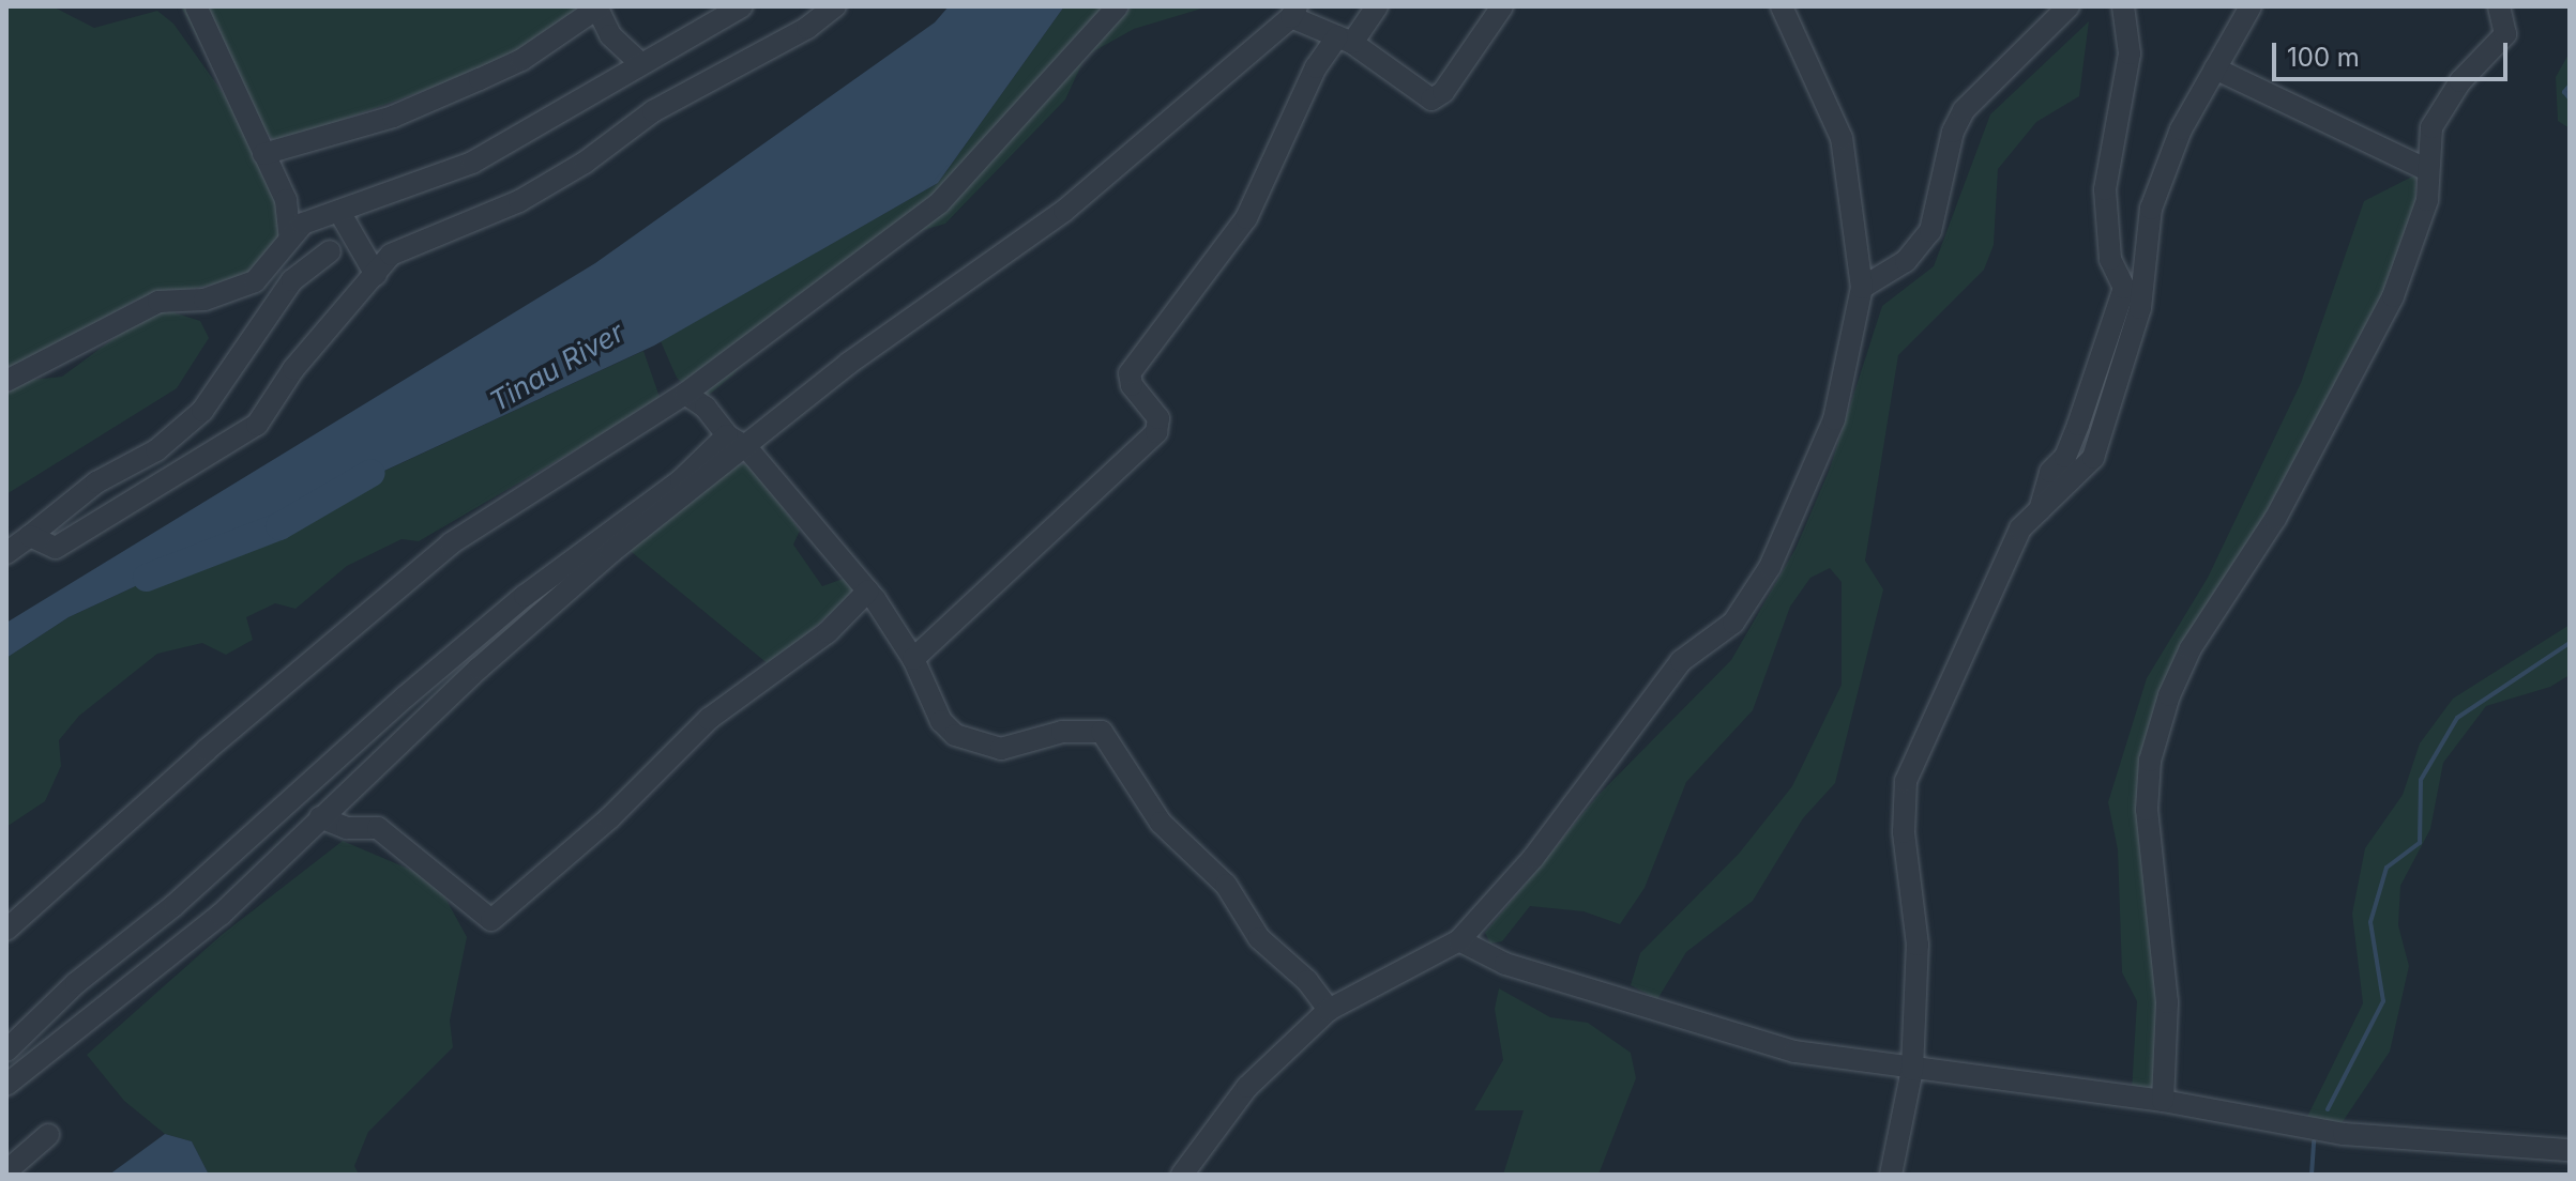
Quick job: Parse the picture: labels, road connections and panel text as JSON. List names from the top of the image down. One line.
{"water":["Tinau River"],"scale_bar":"100 m"}
